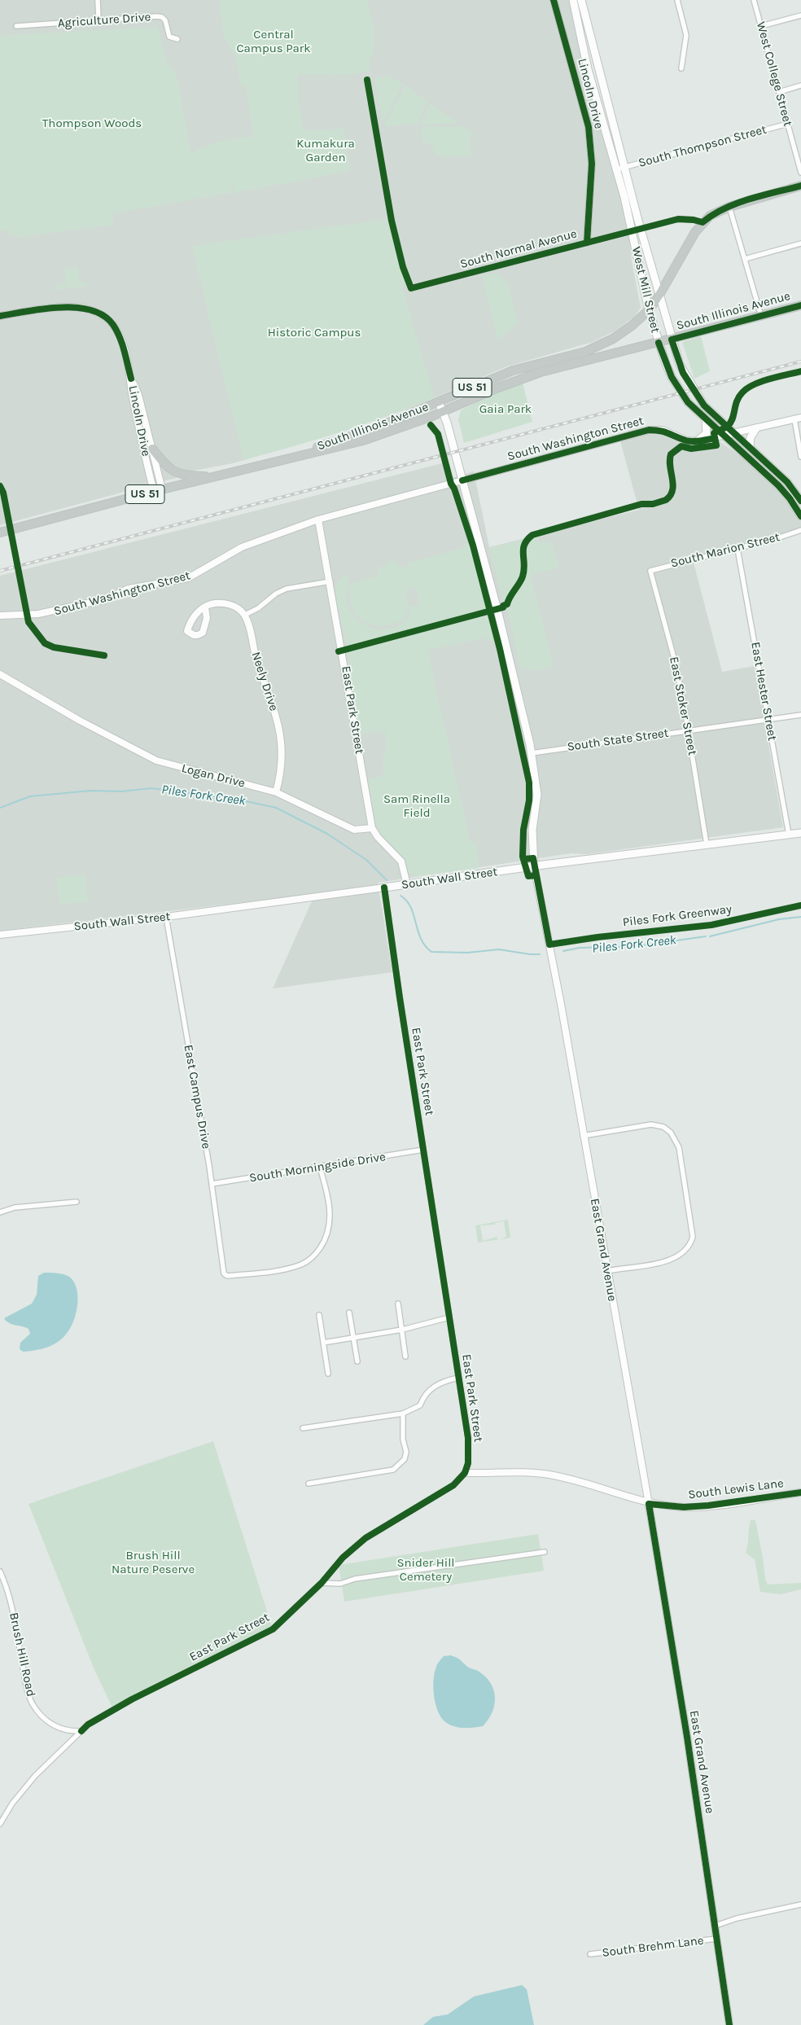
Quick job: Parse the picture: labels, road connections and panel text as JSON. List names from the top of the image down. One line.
{"streets":{"highway":["South Illinois Avenue","US 51"],"main road":["West Mill Street","South Wall Street","East Grand Avenue"],"street":["Agriculture Drive","West College Street","Lincoln Drive","South Thompson Street","South Normal Avenue","South Washington Street","South Marion Street","Neely Drive","East Hester Street","East Stoker Street","East Park Street","South State Street","Logan Drive","East Campus Drive","South Morningside Drive","South Lewis Lane","Brush Hill Road","South Brehm Lane"],"cycle path":["Piles Fork Greenway"]},"crossings":[["West College Street","South Thompson Street"],["Lincoln Drive","South Normal Avenue"],["Lincoln Drive","South Illinois Avenue"],["South Thompson Street","West Mill Street"],["South Normal Avenue","West Mill Street"],["South Normal Avenue","South Illinois Avenue"],["South Normal Avenue","US 51"],["West Mill Street","South Illinois Avenue"],["West Mill Street","South Washington Street"],["South Illinois Avenue","US 51"],["South Illinois Avenue","East Grand Avenue"],["South Washington Street","East Park Street"],["South Washington Street","East Grand Avenue"],["South Marion Street","East Hester Street"],["South Marion Street","East Stoker Street"],["Neely Drive","Logan Drive"],["East Hester Street","South State Street"],["East Hester Street","South Wall Street"],["East Stoker Street","South State Street"],["East Stoker Street","South Wall Street"],["East Park Street","Logan Drive"],["East Park Street","South Wall Street"],["East Park Street","South Morningside Drive"],["East Park Street","South Lewis Lane"],["East Park Street","Brush Hill Road"],["South State Street","East Grand Avenue"],["South Wall Street","East Campus Drive"],["South Wall Street","East Grand Avenue"],["East Campus Drive","South Morningside Drive"],["East Grand Avenue","South Lewis Lane"],["East Grand Avenue","South Brehm Lane"]],"water":["Piles Fork Creek"],"parks":["Central Campus Park","Thompson Woods","Kumakura Garden","Historic Campus","Gaia Park","Sam Rinella Field","Brush Hill Nature Peserve","Snider Hill Cemetery"]}
